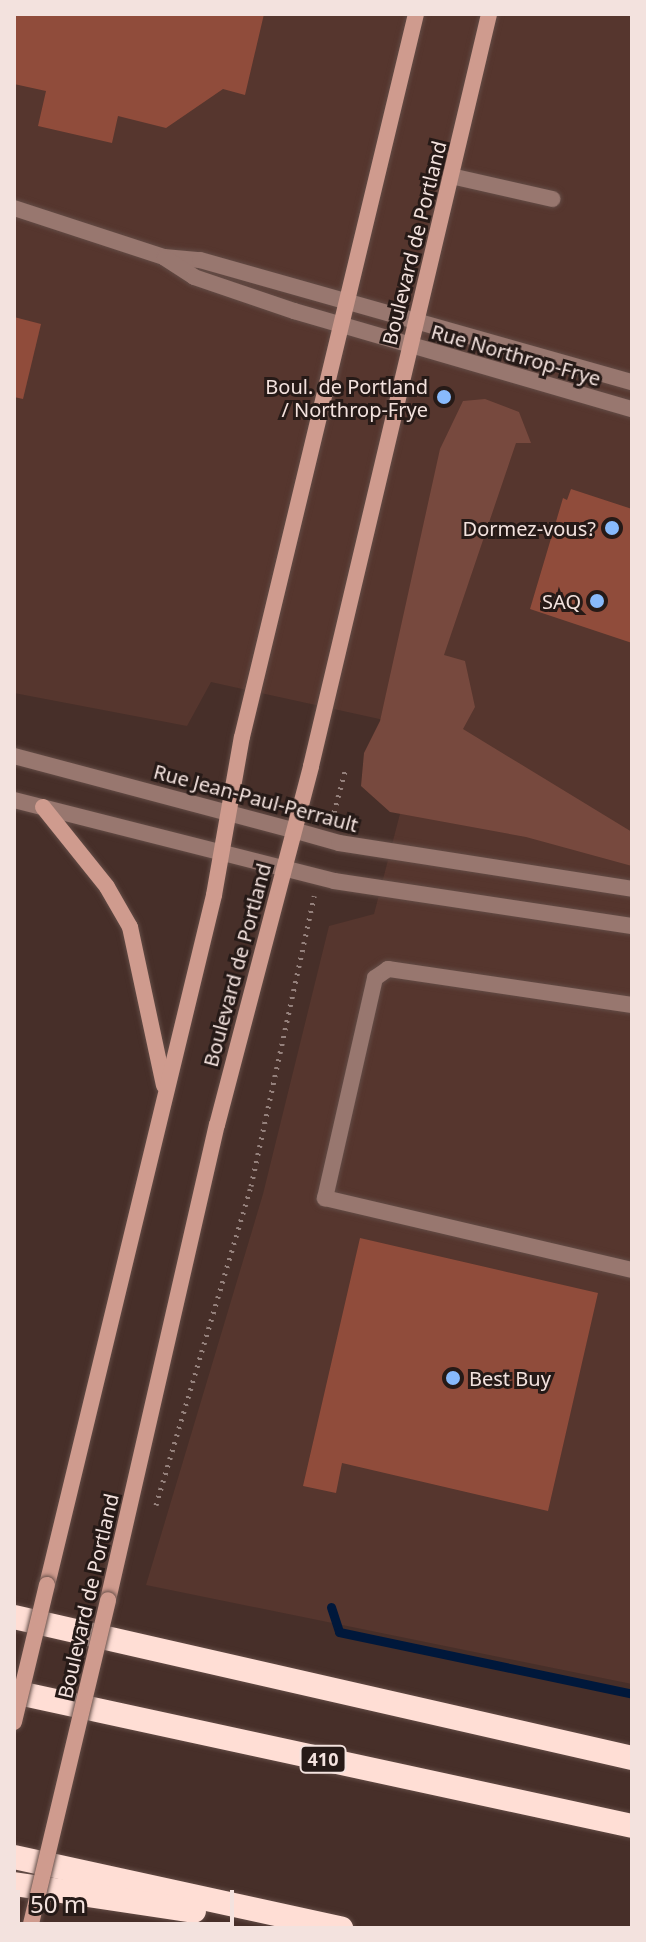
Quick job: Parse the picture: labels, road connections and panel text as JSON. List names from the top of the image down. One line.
{"streets":{"highway":["410"],"main road":["Boulevard de Portland"],"street":["Rue Northrop-Frye","Rue Jean-Paul-Perrault"]},"crossings":[["Boulevard de Portland","Rue Northrop-Frye"],["Boulevard de Portland","Rue Jean-Paul-Perrault"]],"places":["Boul. de Portland / Northrop-Frye","Dormez-vous?","SAQ","Best Buy"],"scale_bar":"50 m"}
